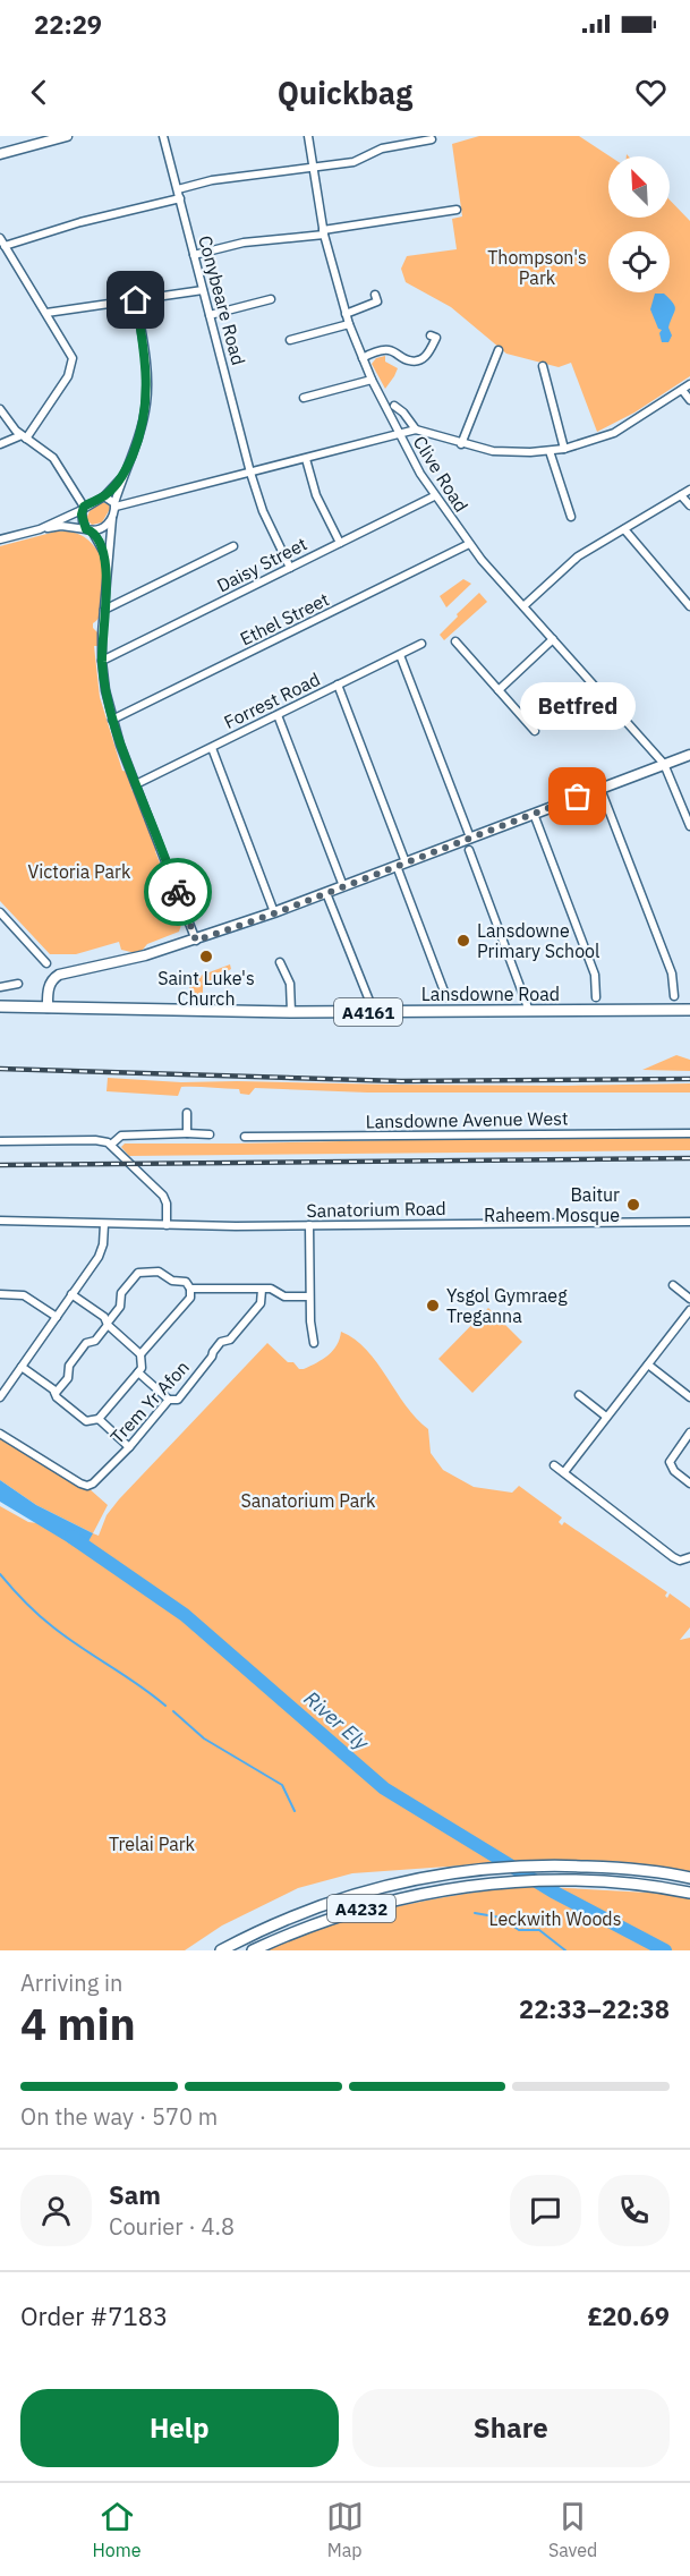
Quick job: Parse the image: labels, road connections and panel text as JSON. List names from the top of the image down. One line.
{"streets":{"main road":["Lansdowne Road","A4161","A4232"],"street":["Conybeare Road","Clive Road","Daisy Street","Ethel Street","Forrest Road","Lansdowne Avenue West","Sanatorium Road","Trem Yr Afon"]},"crossings":[["Conybeare Road","Daisy Street"],["Clive Road","Daisy Street"],["Clive Road","Ethel Street"],["Lansdowne Road","A4161"]],"water":["River Ely"],"parks":["Thompson's Park","Victoria Park","Sanatorium Park","Trelai Park","Leckwith Woods"],"places":["Betfred","Lansdowne Primary School","Saint Luke's Church","Baitur Raheem Mosque","Ysgol Gymraeg Treganna"],"north":"top left","page":{"status":"22:29","header":"Quickbag","bubble":"Betfred","heading":["4 min","Arriving in","22:33–22:38"],"panel":["Sam","Courier · 4.8","Order #7183","£20.69"],"bar":"On the way · 570 m","buttons":["Help","Share"],"tabs":["Home","Map","Saved"]}}
